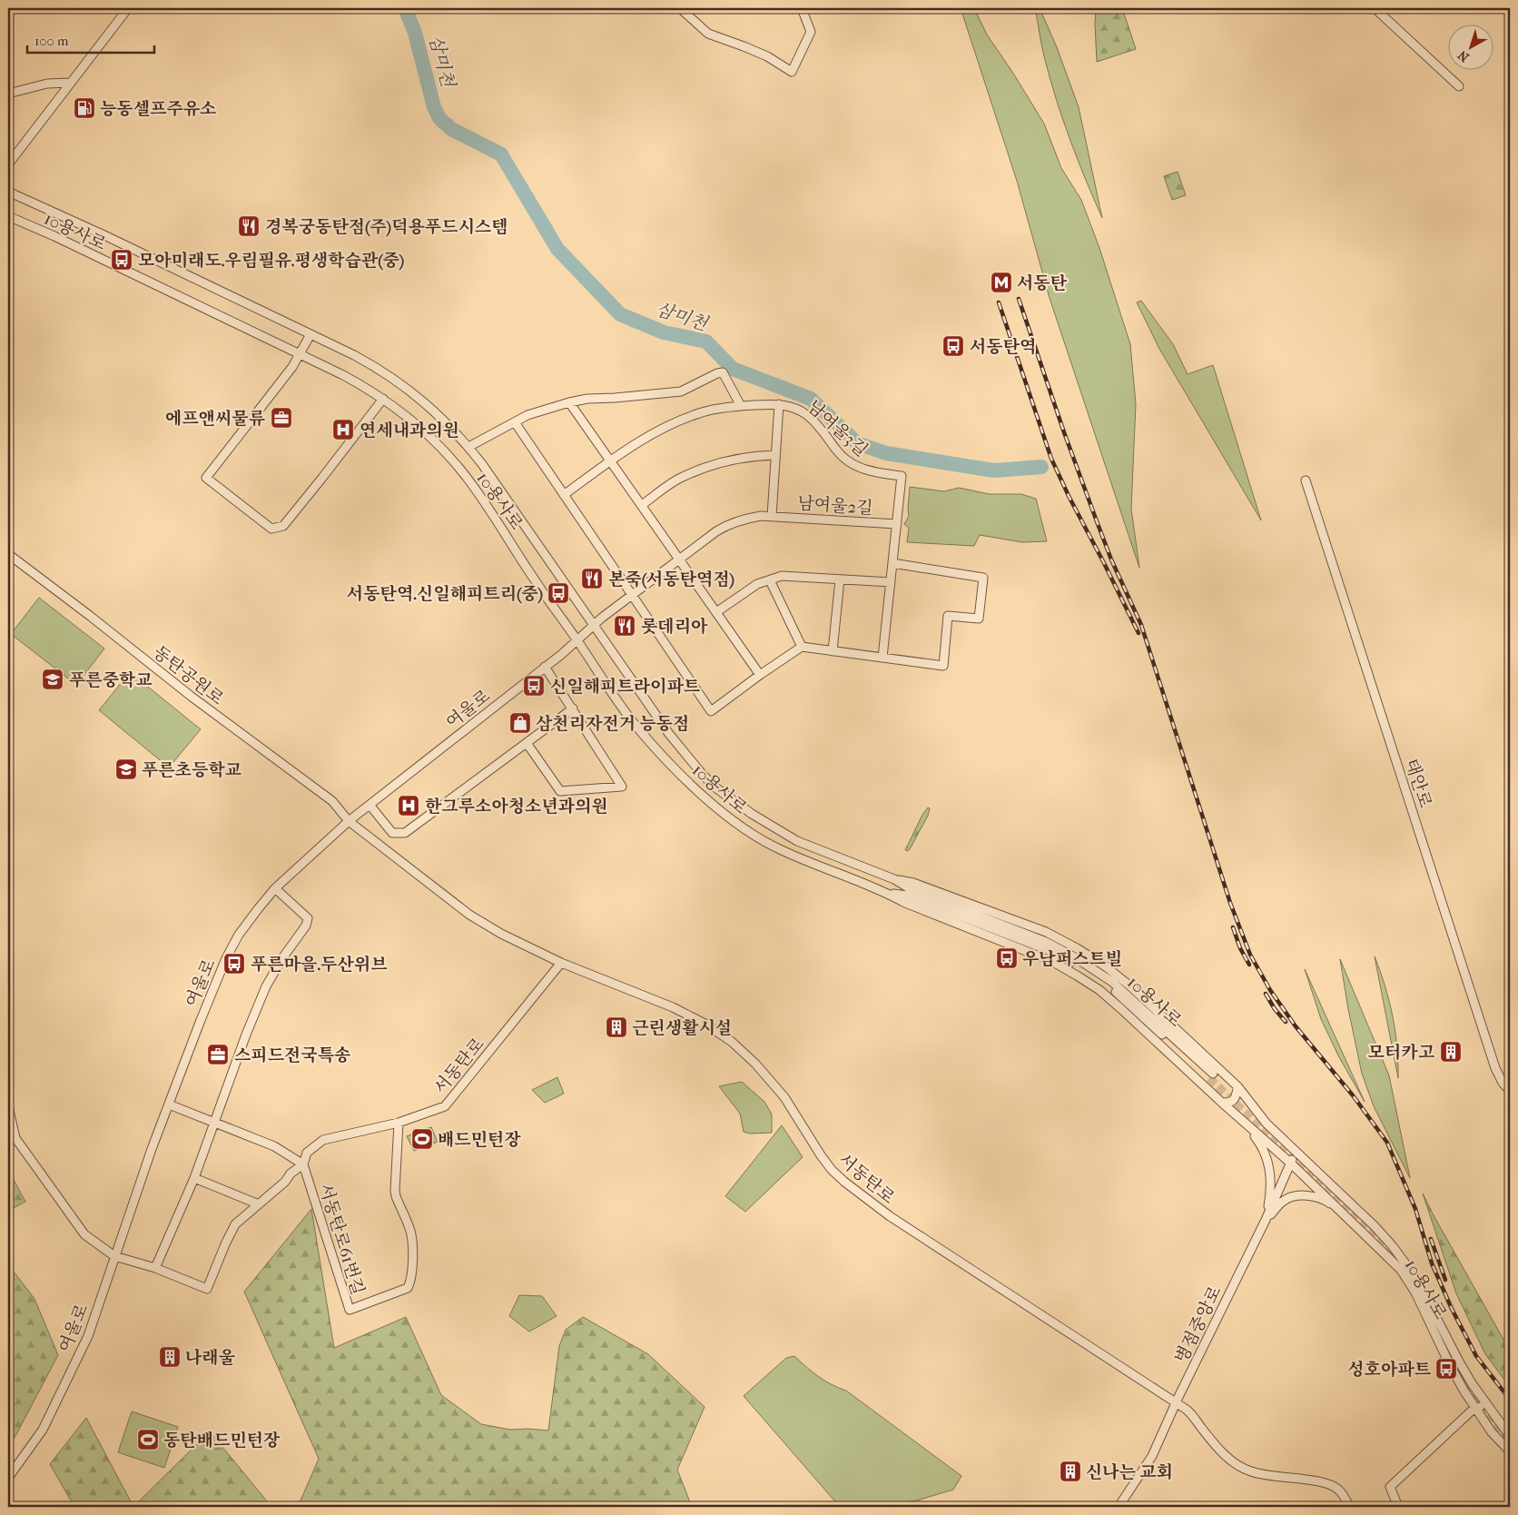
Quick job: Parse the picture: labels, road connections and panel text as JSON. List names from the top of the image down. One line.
{"streets":{"street":["10용사로","남여울3길","남여울2길","동탄공원로","여울로","태안로","서동탄로","서동탄로61번길","병점중앙로"]},"crossings":[["10용사로","남여울2길"],["10용사로","여울로"],["10용사로","병점중앙로"],["남여울3길","남여울2길"],["남여울2길","여울로"],["동탄공원로","여울로"],["동탄공원로","서동탄로"],["여울로","서동탄로"],["서동탄로","서동탄로61번길"],["서동탄로","병점중앙로"]],"water":["삼미천"],"places":{"fuel station":["능동셀프주유소"],"restaurant":["경복궁동탄점(주)덕용푸드시스템","본죽(서동탄역점)","롯데리아"],"bus stop":["모아미래도.우림필유.평생학습관(중)","서동탄역","서동탄역.신일해피트리(중)","신일해피트라이파트","우남퍼스트빌","푸른마을.두산위브","성호아파트"],"metro station":["서동탄"],"office":["에프앤씨물류","스피드전국특송"],"hospital":["연세내과의원","한그루소아청소년과의원"],"school or university":["푸른중학교","푸른초등학교"],"shop":["삼천리자전거 능동점"],"building":["근린생활시설","모터카고","나래울","신나는 교회"],"sports":["배드민턴장","동탄배드민턴장"]},"scale_bar":"100 m","north":"bottom left"}
